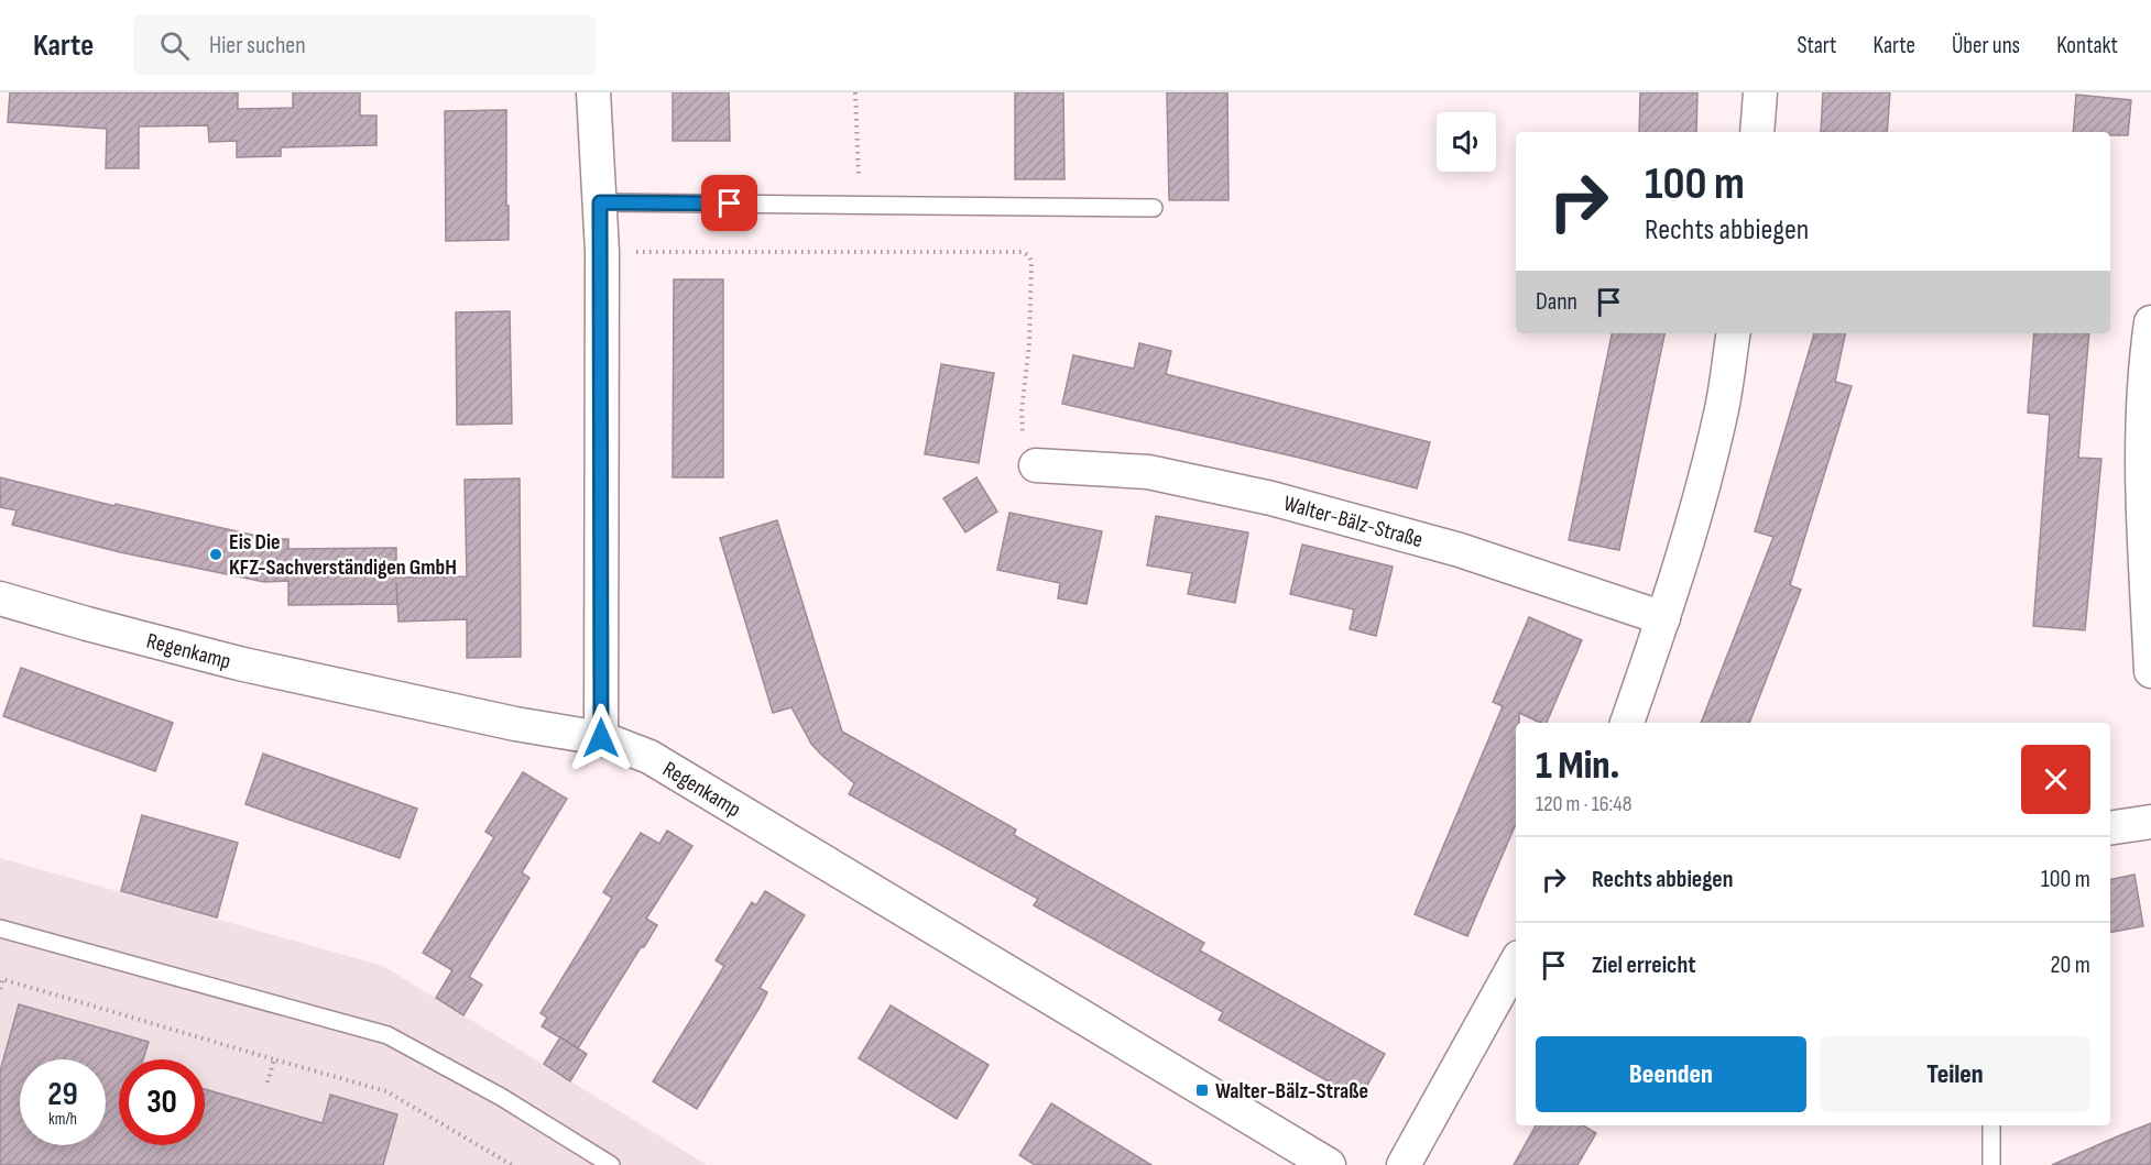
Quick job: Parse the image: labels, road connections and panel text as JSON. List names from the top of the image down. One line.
{"streets":{"street":["Walter-Bälz-Straße","Regenkamp"]},"places":{"other":["Eis Die KFZ-Sachverständigen GmbH"],"transit":["Walter-Bälz-Straße"]},"page":{"header":"Karte","search":"Hier suchen","nav":["Start","Karte","Über uns","Kontakt"],"turn":["100 m","Rechts abbiegen"],"then":"Dann","heading":["1 Min.","120 m · 16:48"],"list":[{"name":"Rechts abbiegen","value":"100 m"},{"name":"Ziel erreicht","value":"20 m"}],"buttons":["Beenden","Teilen"],"speed":"29 km/h","limit":"30"}}
